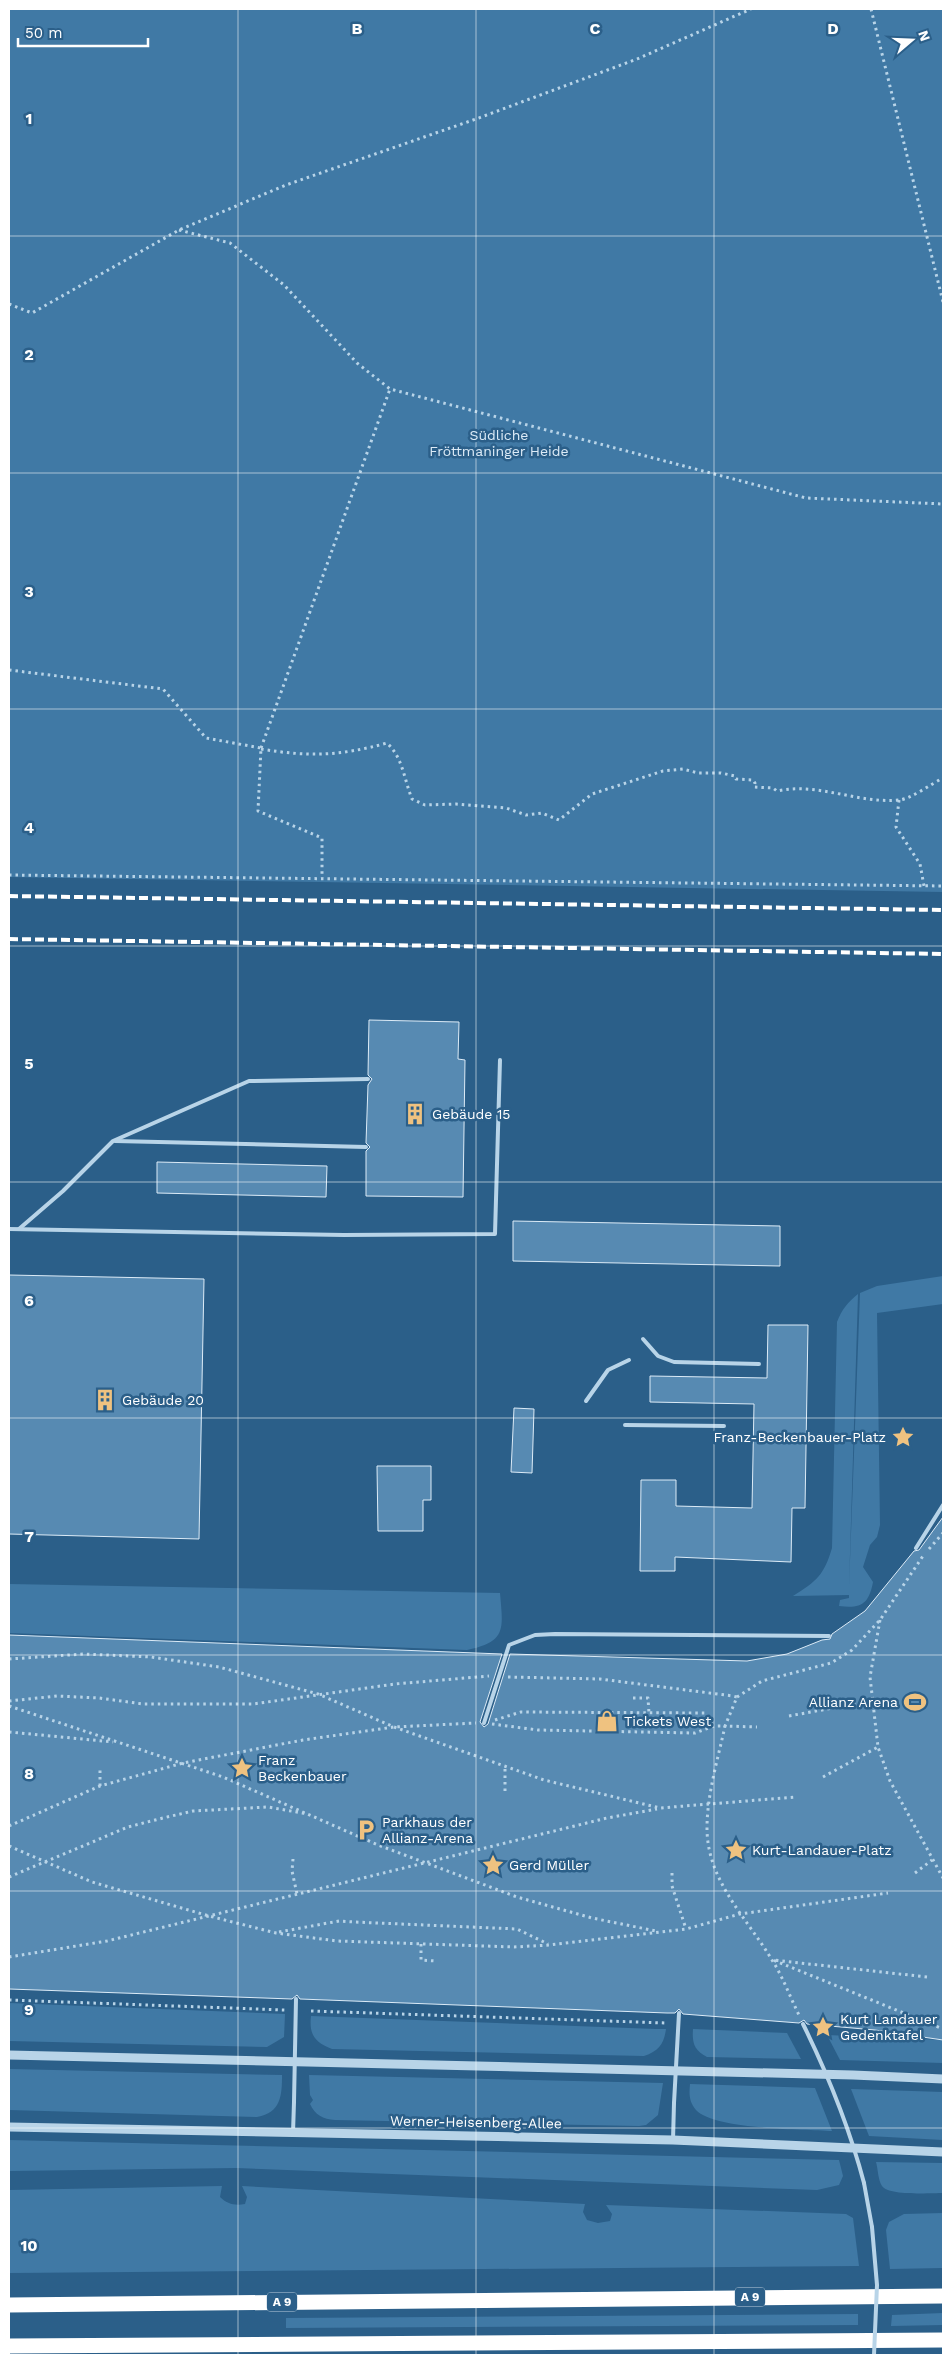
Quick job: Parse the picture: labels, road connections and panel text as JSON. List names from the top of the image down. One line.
{"streets":{"highway":["A 9"],"street":["Werner-Heisenberg-Allee"]},"parks":["Südliche Fröttmaninger Heide"],"places":{"building":["Gebäude 15","Gebäude 20"],"place":["Franz-Beckenbauer-Platz","Franz Beckenbauer","Kurt-Landauer-Platz","Gerd Müller","Kurt Landauer Gedenktafel"],"sports":["Allianz Arena"],"shop":["Tickets West"],"parking":["Parkhaus der Allianz-Arena"]},"scale_bar":"50 m","north":"right","grid":{"columns":["B","C","D"],"rows":["1","2","3","4","5","6","7","8","9","10"]}}
